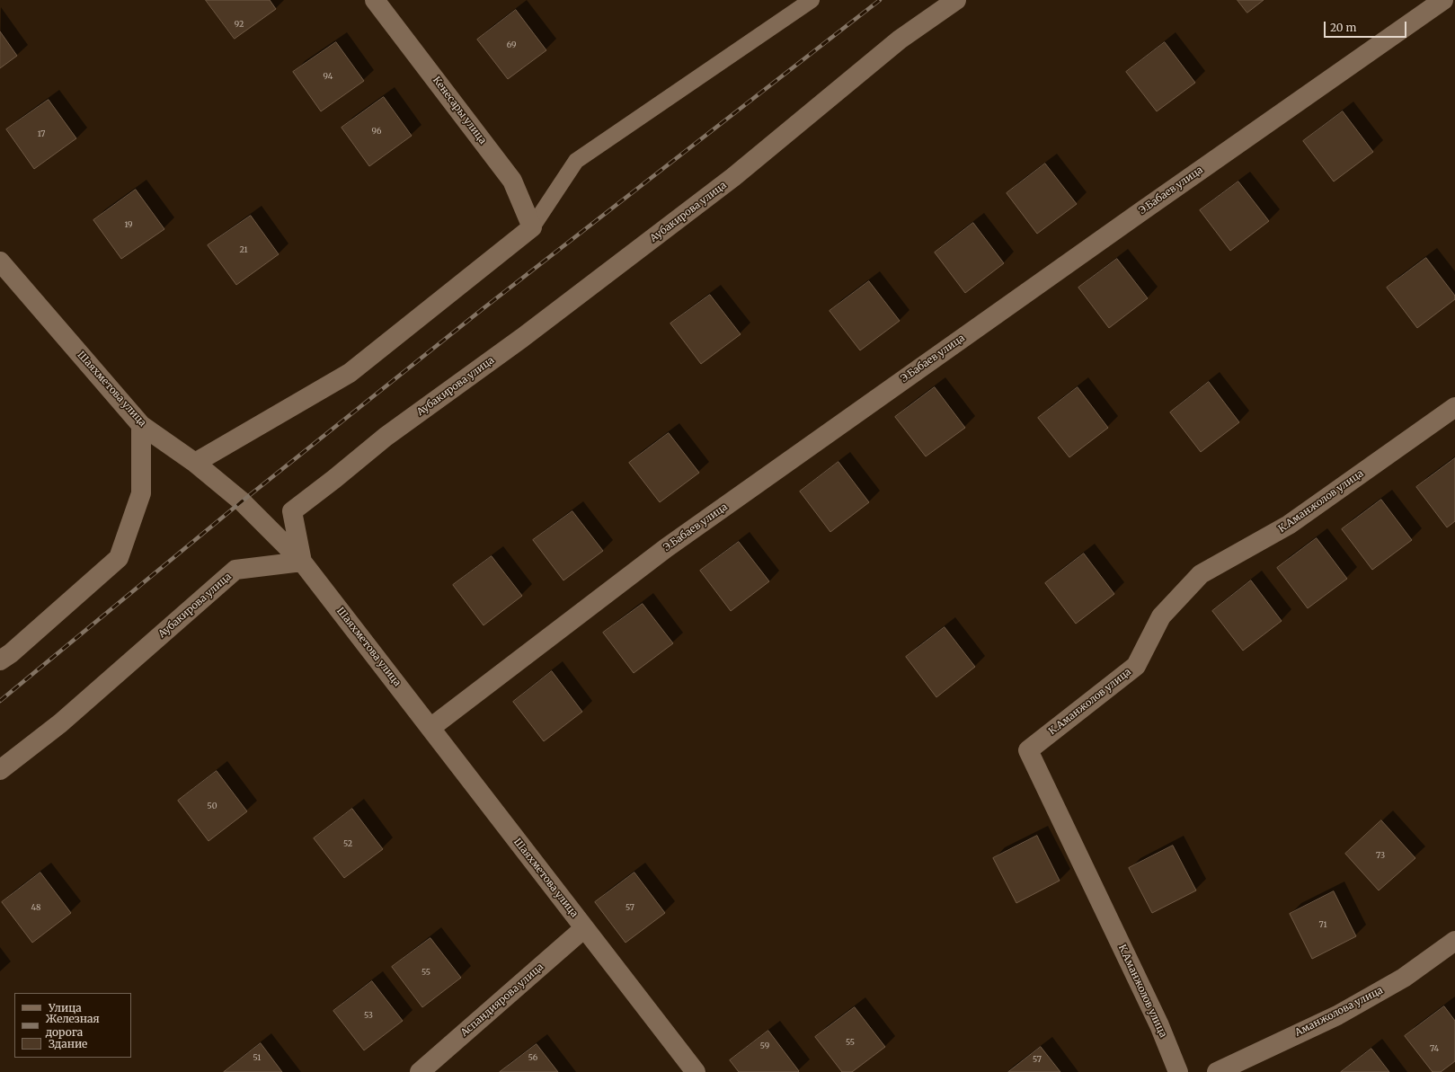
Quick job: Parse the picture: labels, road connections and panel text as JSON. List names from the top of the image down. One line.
{"streets":{"street":["Кенесары улица","Э.Бабаев улица","Аубакирова улица","Шаяхметова улица","К.Аманжолов улица","Аспандиярова улица","Аманжолова улица"]},"crossings":[["Э.Бабаев улица","Шаяхметова улица"],["Аубакирова улица","Шаяхметова улица"],["Шаяхметова улица","Аспандиярова улица"]],"house_numbers":["92","69","94","96","17","19","21","50","52","73","48","57","71","55","53","55","59","74","51","56","57"],"legend":["Улица","Железная дорога","Здание"],"scale_bar":"20 m"}
